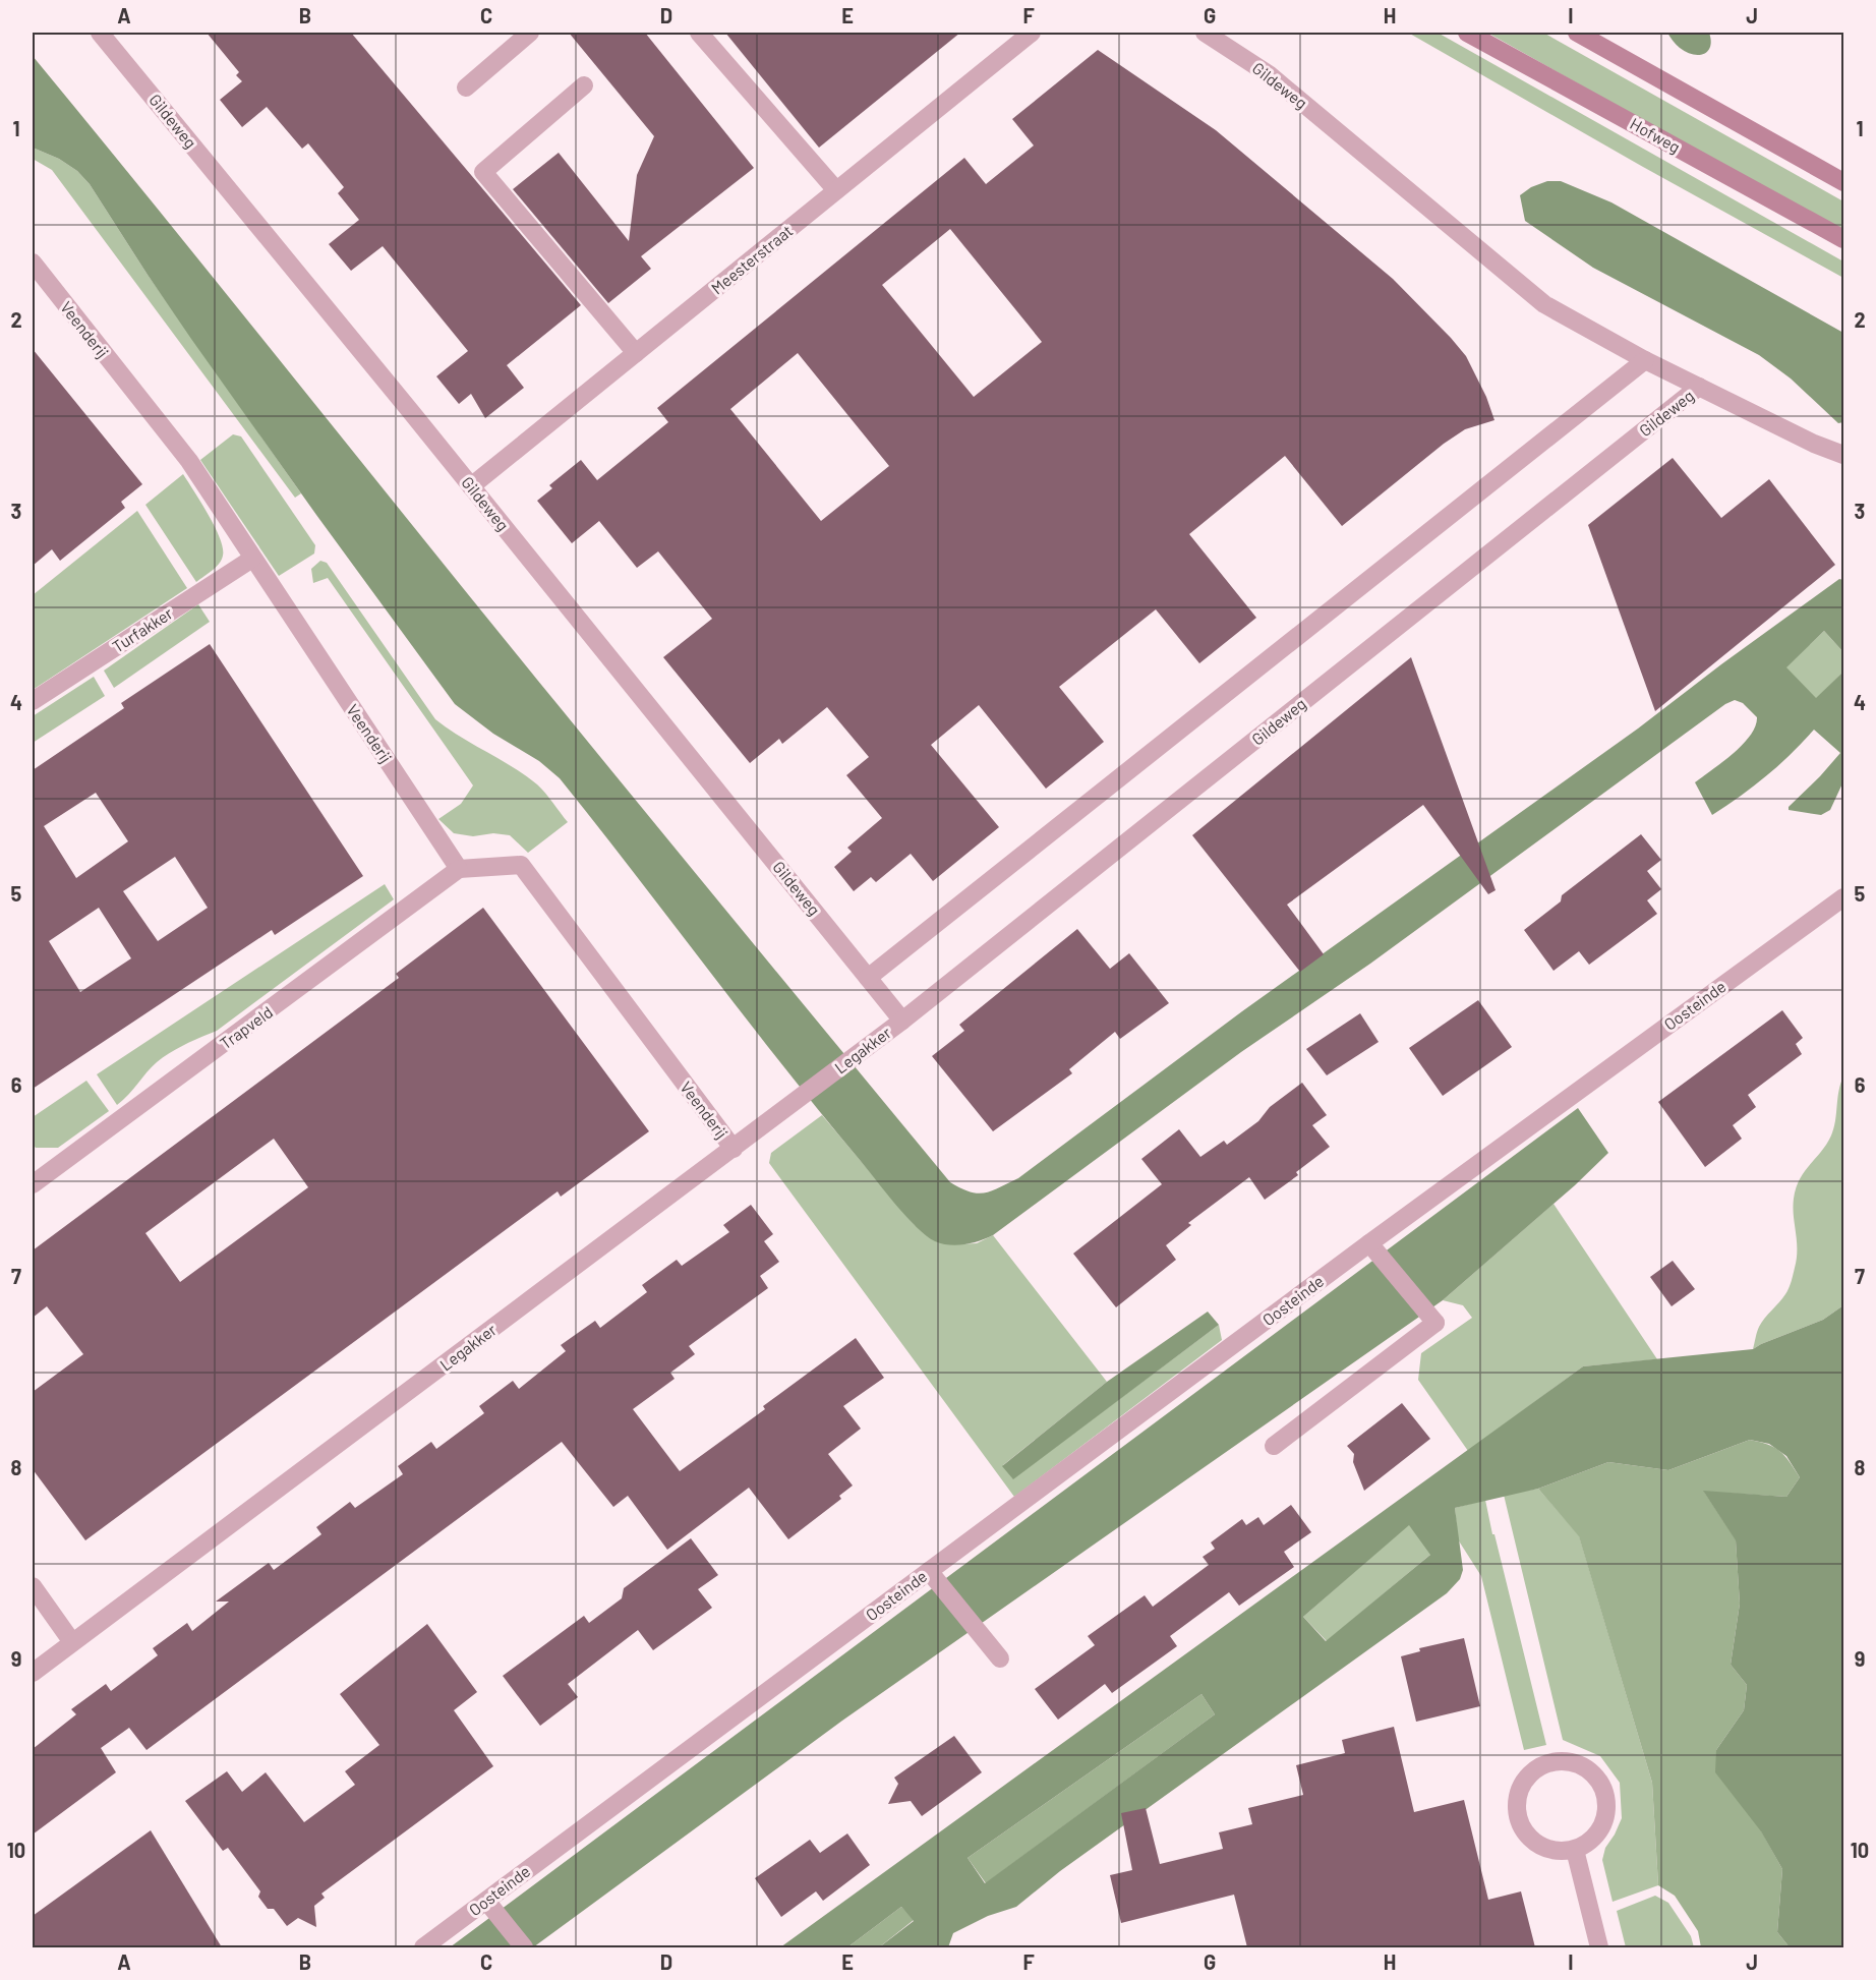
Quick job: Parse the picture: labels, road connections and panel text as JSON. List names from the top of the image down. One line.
{"streets":{"main road":["Hofweg"],"street":["Gildeweg","Meesterstraat","Veenderij","Turfakker","Oosteinde","Trapveld","Legakker"]},"crossings":[["Gildeweg","Meesterstraat"],["Gildeweg","Legakker"],["Veenderij","Turfakker"],["Veenderij","Trapveld"],["Veenderij","Legakker"]],"grid":{"columns":["A","B","C","D","E","F","G","H","I","J"],"rows":["1","2","3","4","5","6","7","8","9","10"]}}
